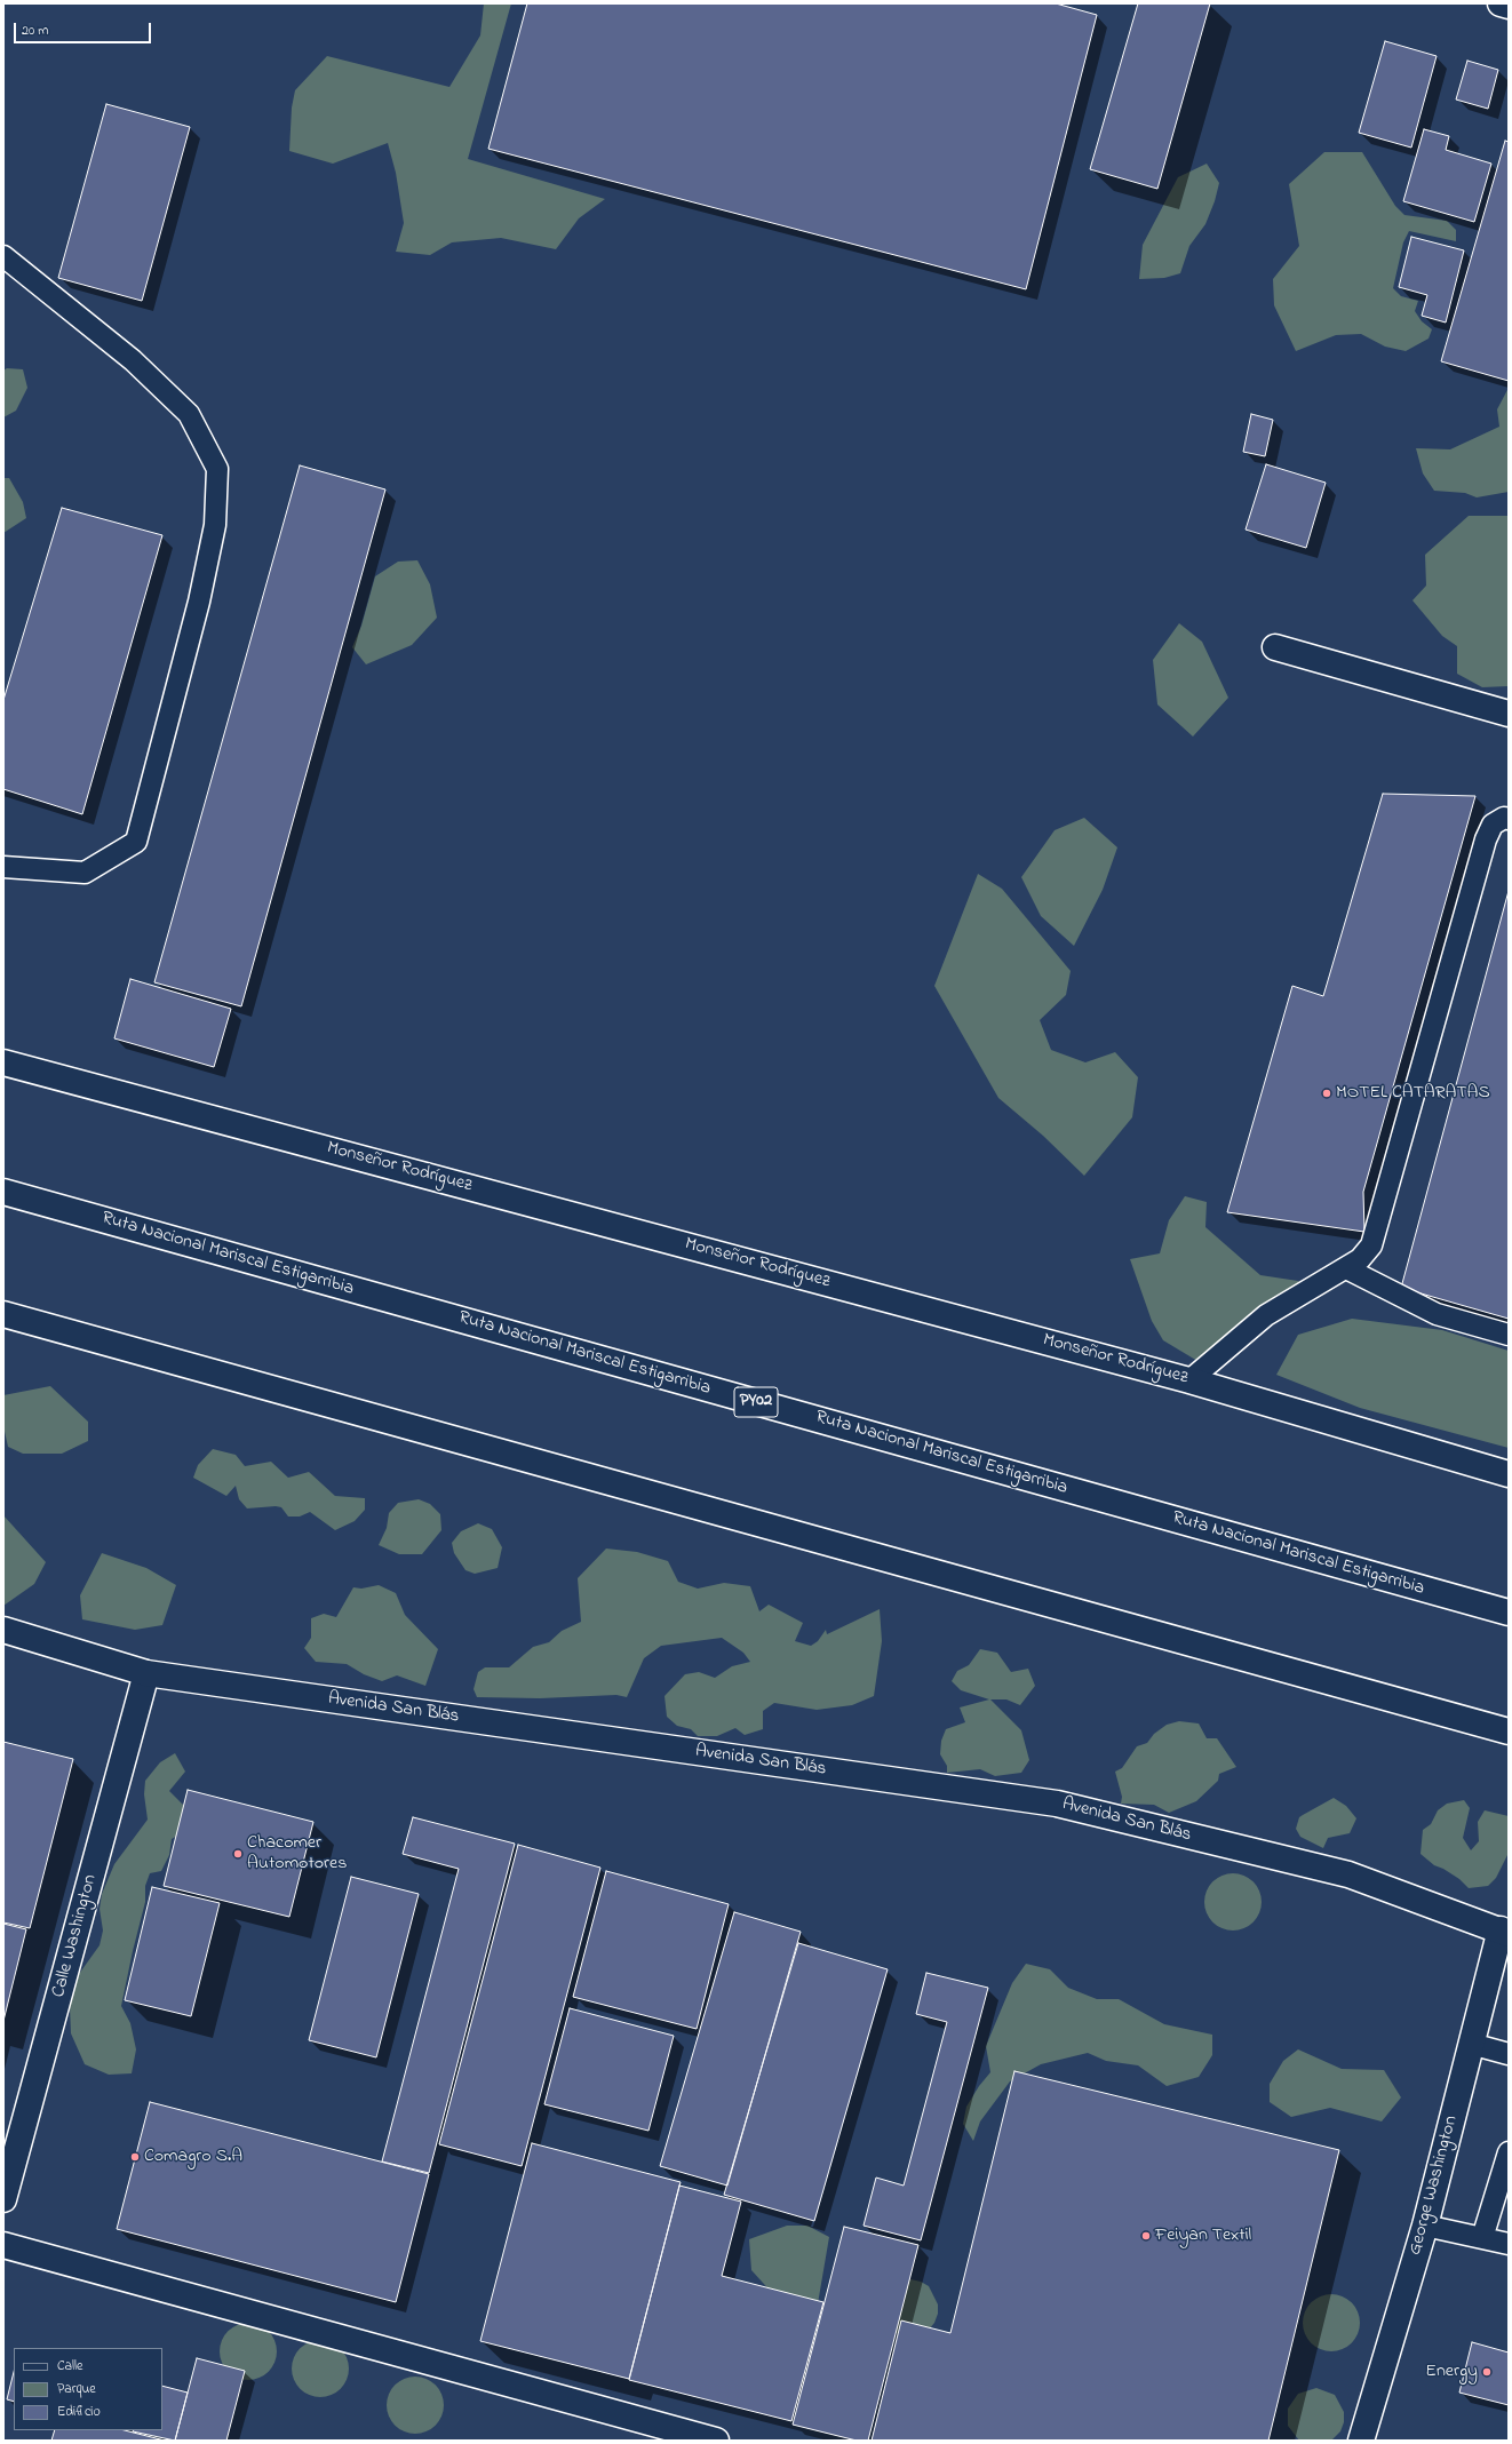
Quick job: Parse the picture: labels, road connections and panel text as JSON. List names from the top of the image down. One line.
{"streets":{"main road":["Monseñor Rodríguez","Ruta Nacional Mariscal Estigarribia","PY02","Avenida San Blás","Calle Washington","George Washington"]},"crossings":[["Avenida San Blás","Calle Washington"],["Avenida San Blás","George Washington"]],"places":["MOTEL CATARATAS","Chacomer Automotores","Comagro S.A","Feiyan Textil","Energy"],"legend":["Calle","Parque","Edificio"],"scale_bar":"20 m"}
